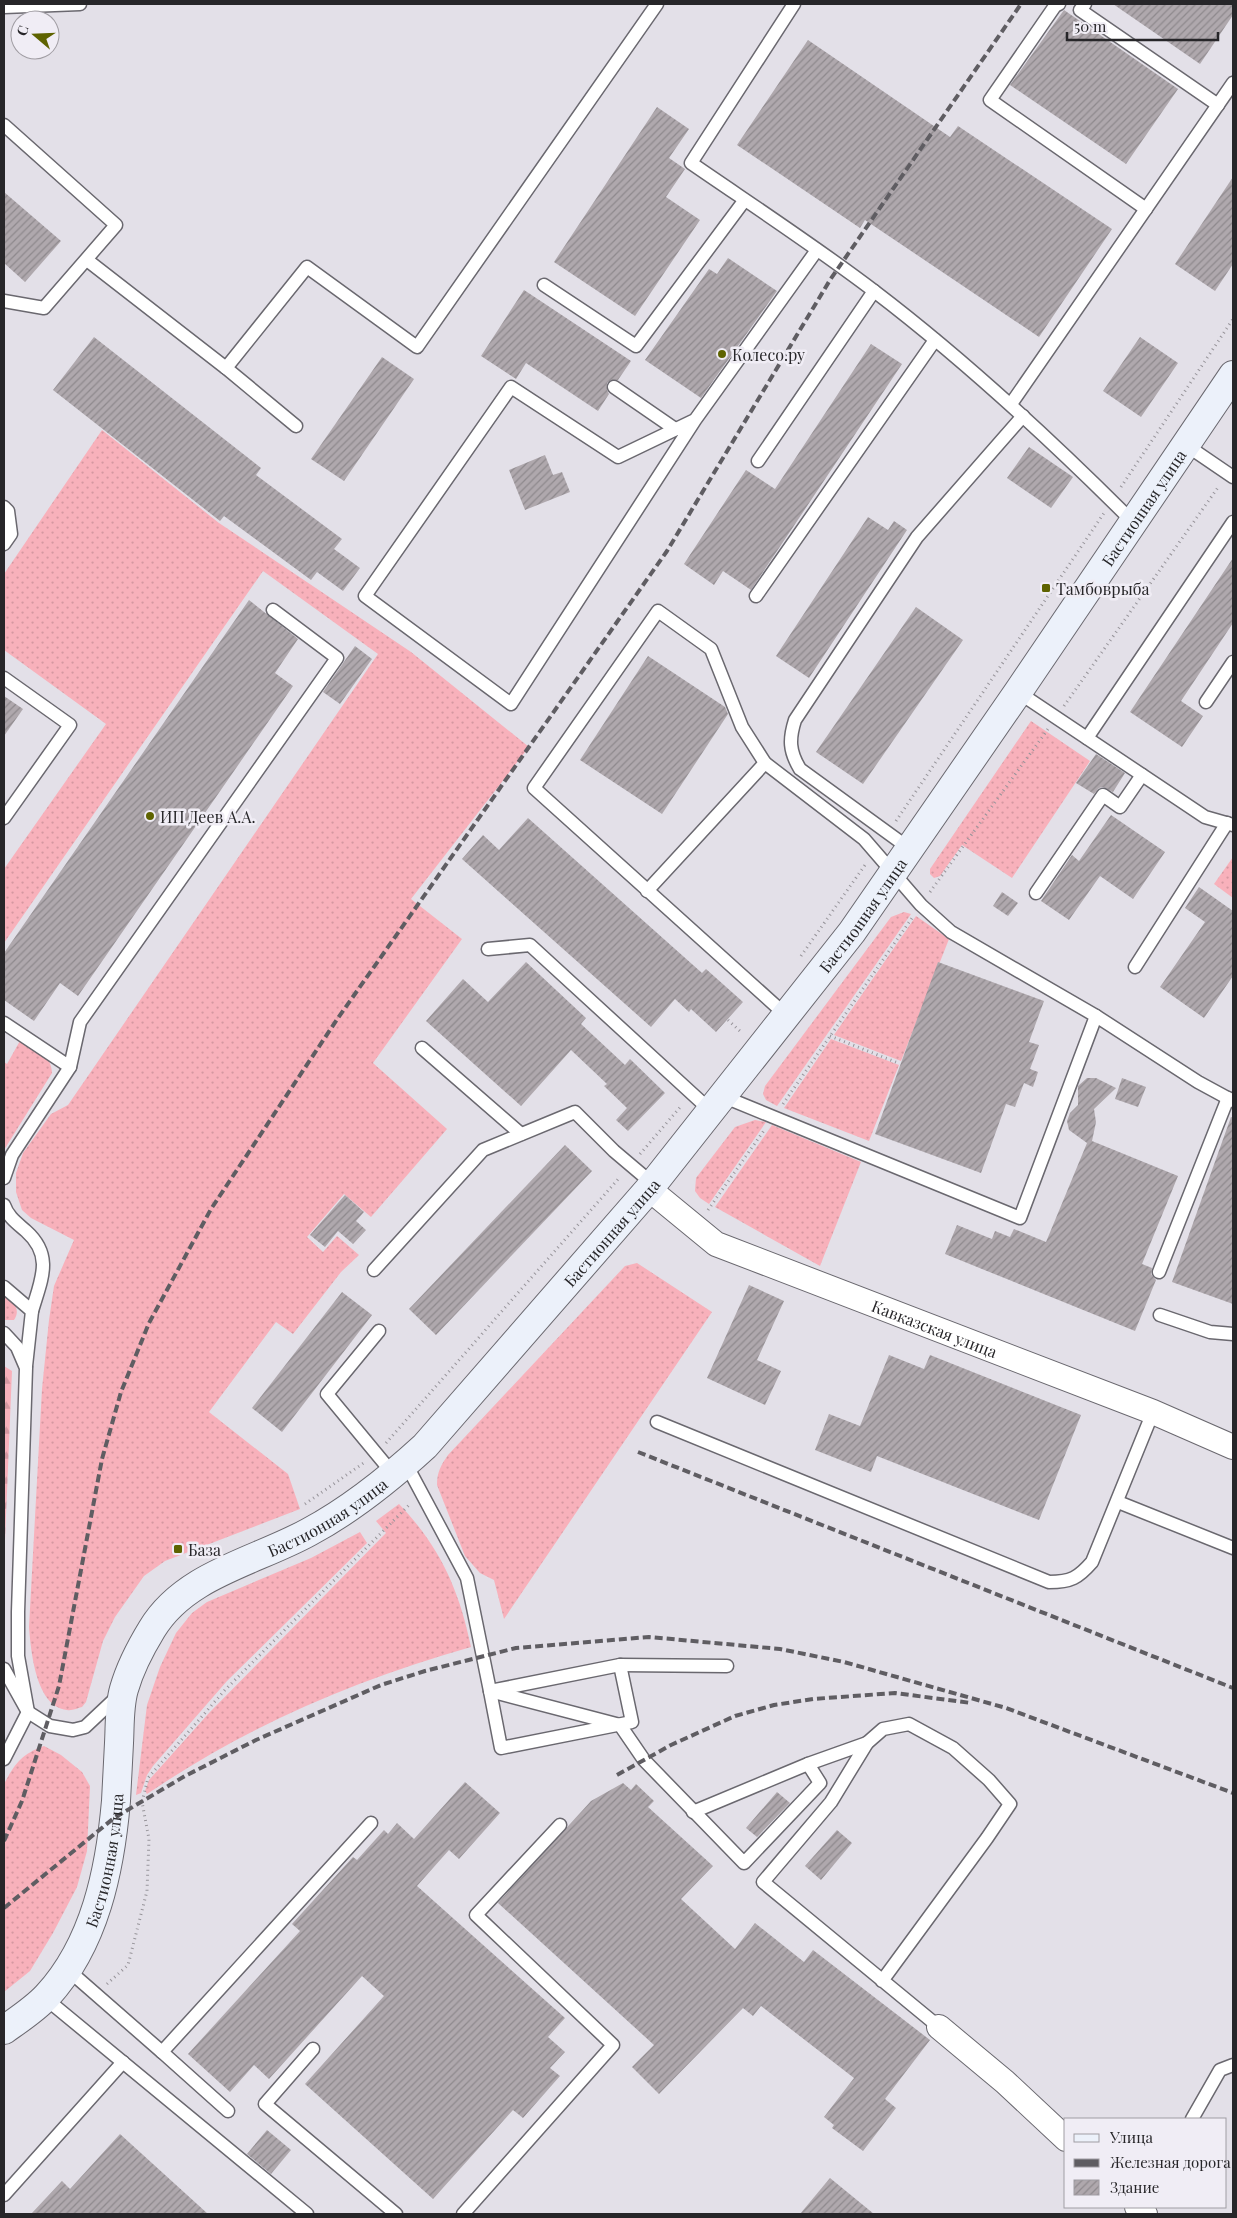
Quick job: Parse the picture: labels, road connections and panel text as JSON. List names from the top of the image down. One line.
{"streets":{"main road":["Бастионная улица"],"street":["Кавказская улица"]},"crossings":[["Бастионная улица","Кавказская улица"]],"places":{"other":["Колесо.ру","ИП Деев А.А."],"transit":["Тамбоврыба","База"]},"legend":["Улица","Железная дорога","Здание"],"scale_bar":"50 m","north":"left"}
